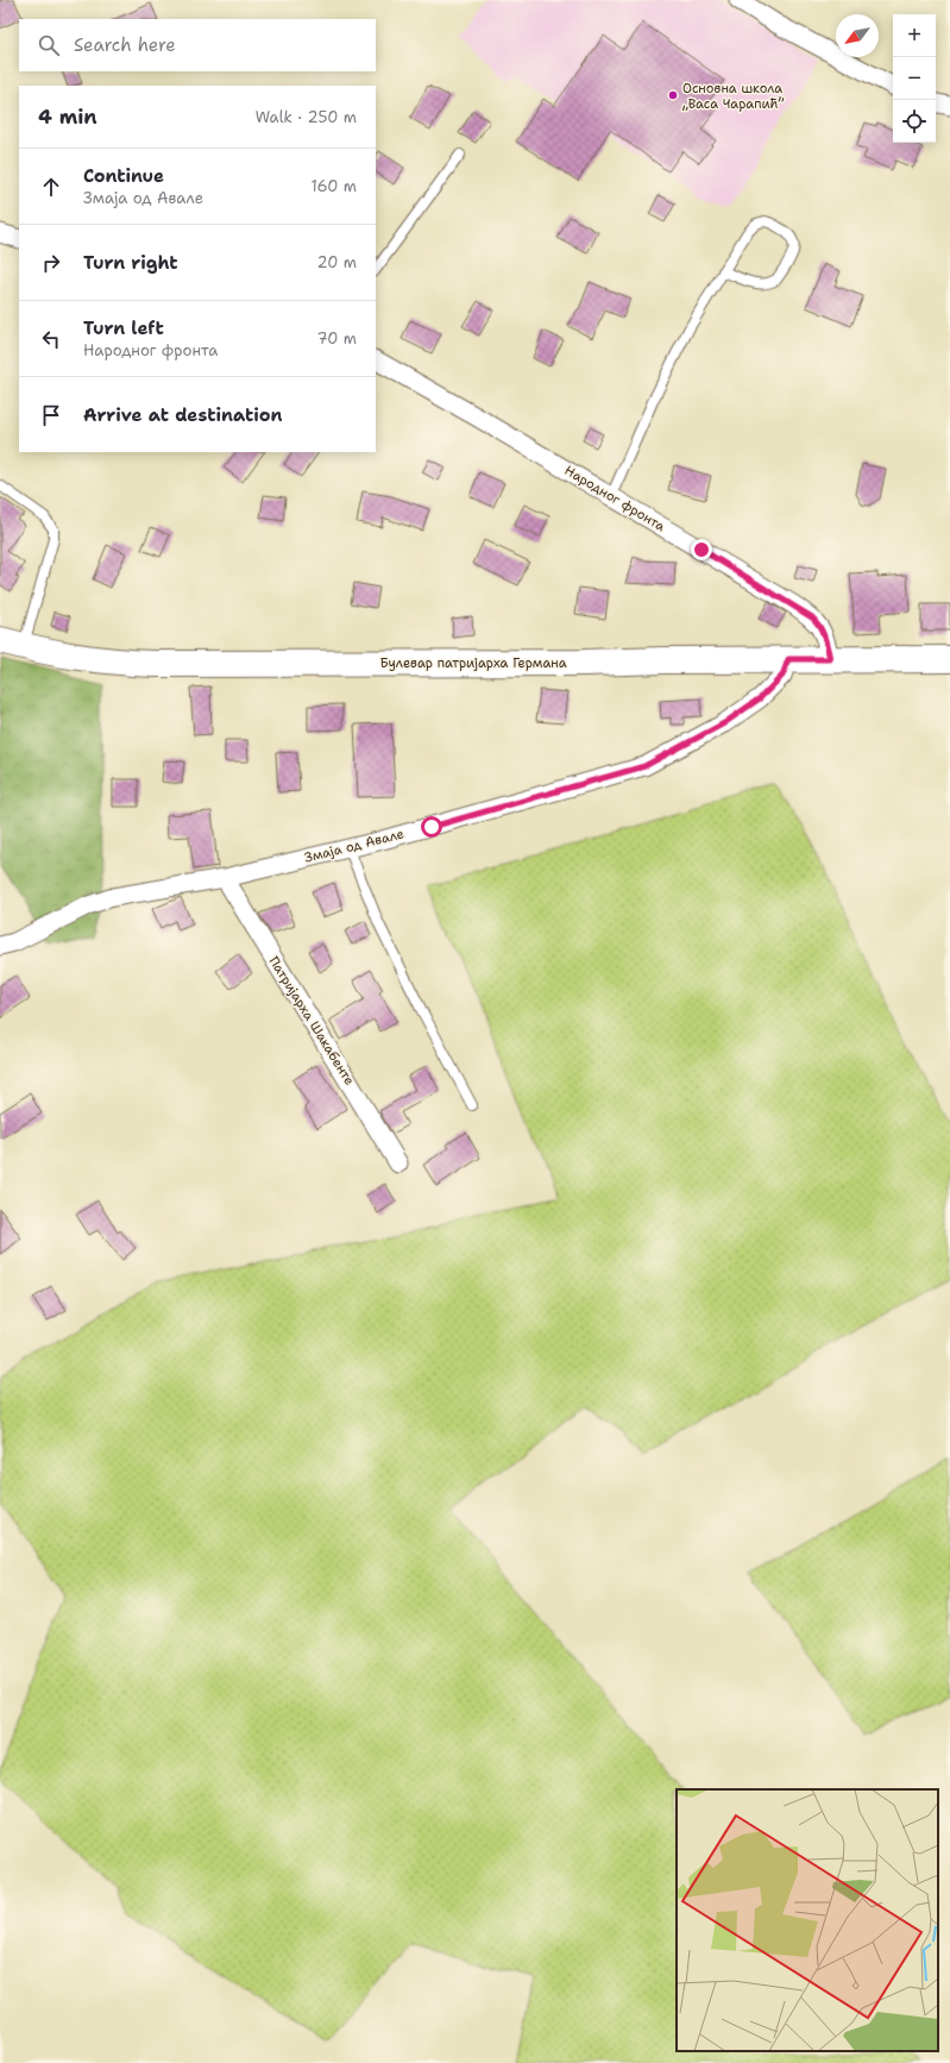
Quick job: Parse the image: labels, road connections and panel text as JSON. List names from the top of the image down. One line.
{"streets":{"main road":["Булевар патријарха Германа"],"street":["Народног фронта","Змаја од Авале","Патријарха Шакабенте"]},"crossings":[["Народног фронта","Булевар патријарха Германа"],["Булевар патријарха Германа","Змаја од Авале"],["Змаја од Авале","Патријарха Шакабенте"]],"places":["Основна школа „Васа Чарапић”"],"north":"bottom left","page":{"map_buttons":["+","−"],"search":"Search here","heading":["4 min","Walk · 250 m"],"list":[["Continue","Змаја од Авале","160 m"],["Turn right","20 m"],["Turn left","Народног фронта","70 m"],"Arrive at destination"]}}
